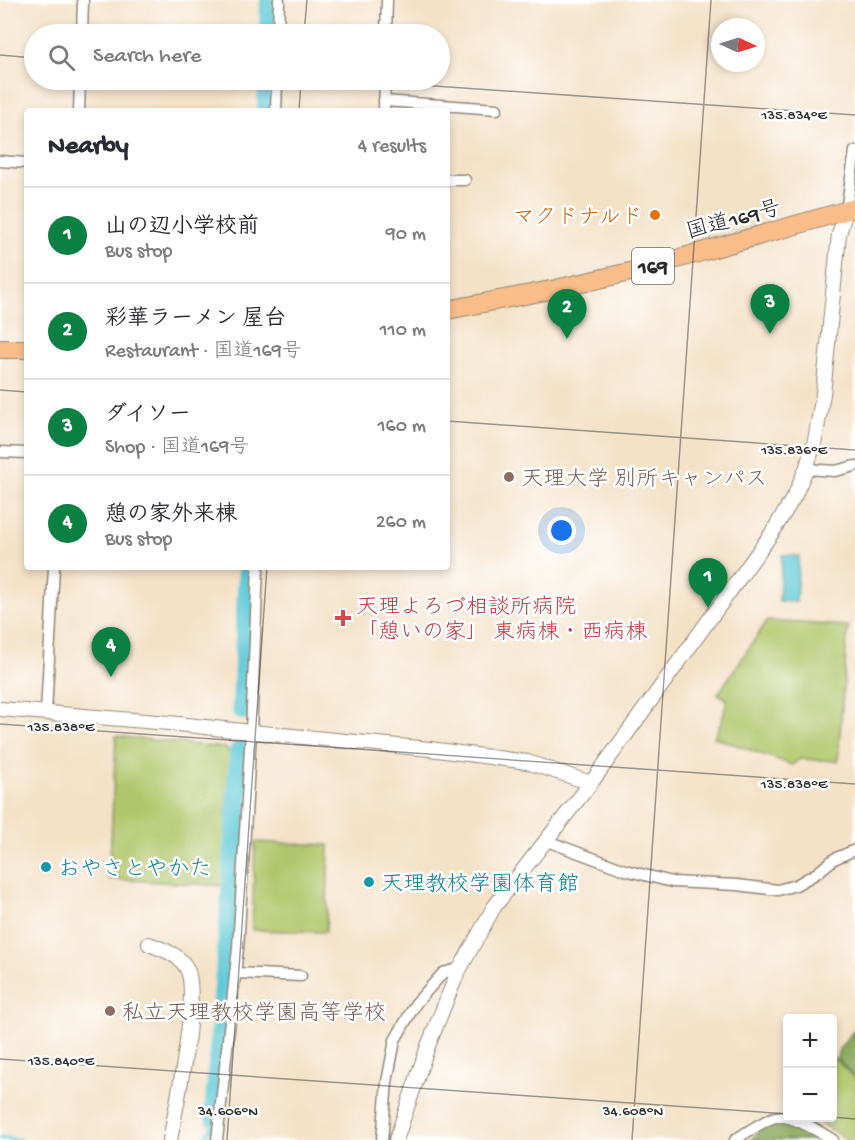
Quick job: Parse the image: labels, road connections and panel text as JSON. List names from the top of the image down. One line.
{"streets":{"highway":["国道169号","169"]},"places":{"other":["マクドナルド","天理大学 別所キャンパス","おやさとやかた","天理教校学園体育館","私立天理教校学園高等学校"],"health":["天理よろづ相談所病院 「憩いの家」 東病棟・西病棟"]},"north":"right","page":{"search":"Search here","heading":["Nearby","4 results"],"list":[{"mark":"1","name":"山の辺小学校前","note":"Bus stop","value":"90 m"},{"mark":"2","name":"彩華ラーメン 屋台","note":"Restaurant · 国道169号","value":"110 m"},{"mark":"3","name":"ダイソー","note":"Shop · 国道169号","value":"160 m"},{"mark":"4","name":"憩の家外来棟","note":"Bus stop","value":"260 m"}],"pins":["3","2","1","4"],"map_buttons":["+","−"]},"coordinates":["135.834°E","135.836°E","135.838°E","135.840°E","34.606°N","34.608°N"]}
